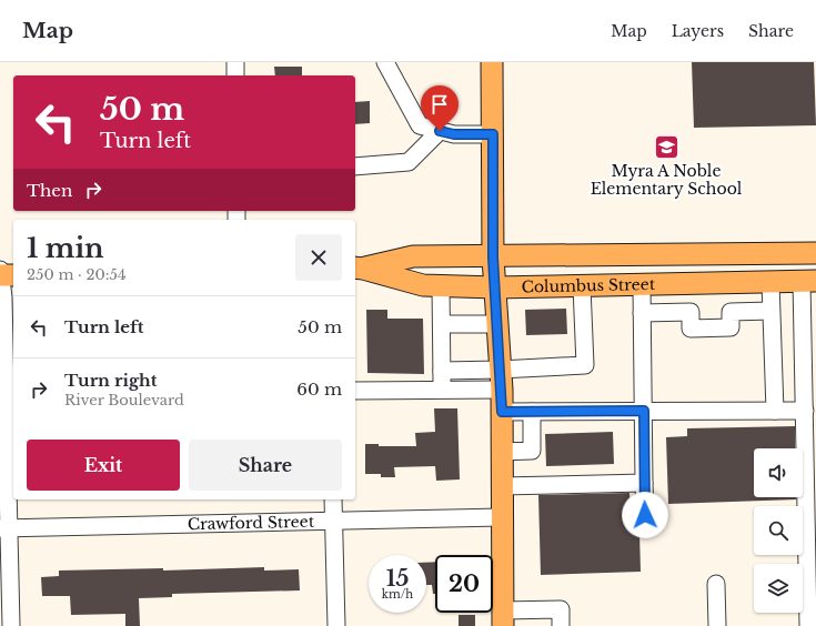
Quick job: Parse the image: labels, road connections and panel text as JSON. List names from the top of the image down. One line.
{"streets":{"main road":["Columbus Street"],"street":["Crawford Street"]},"places":{"school or university":["Myra A Noble Elementary School"]},"page":{"header":"Map","nav":["Map","Layers","Share"],"turn":["50 m","Turn left"],"then":"Then","heading":["1 min","250 m · 20:54"],"list":[{"name":"Turn left","value":"50 m"},{"name":"Turn right","note":"River Boulevard","value":"60 m"}],"buttons":["Exit","Share"],"speed":"15 km/h","limit":"20"}}
